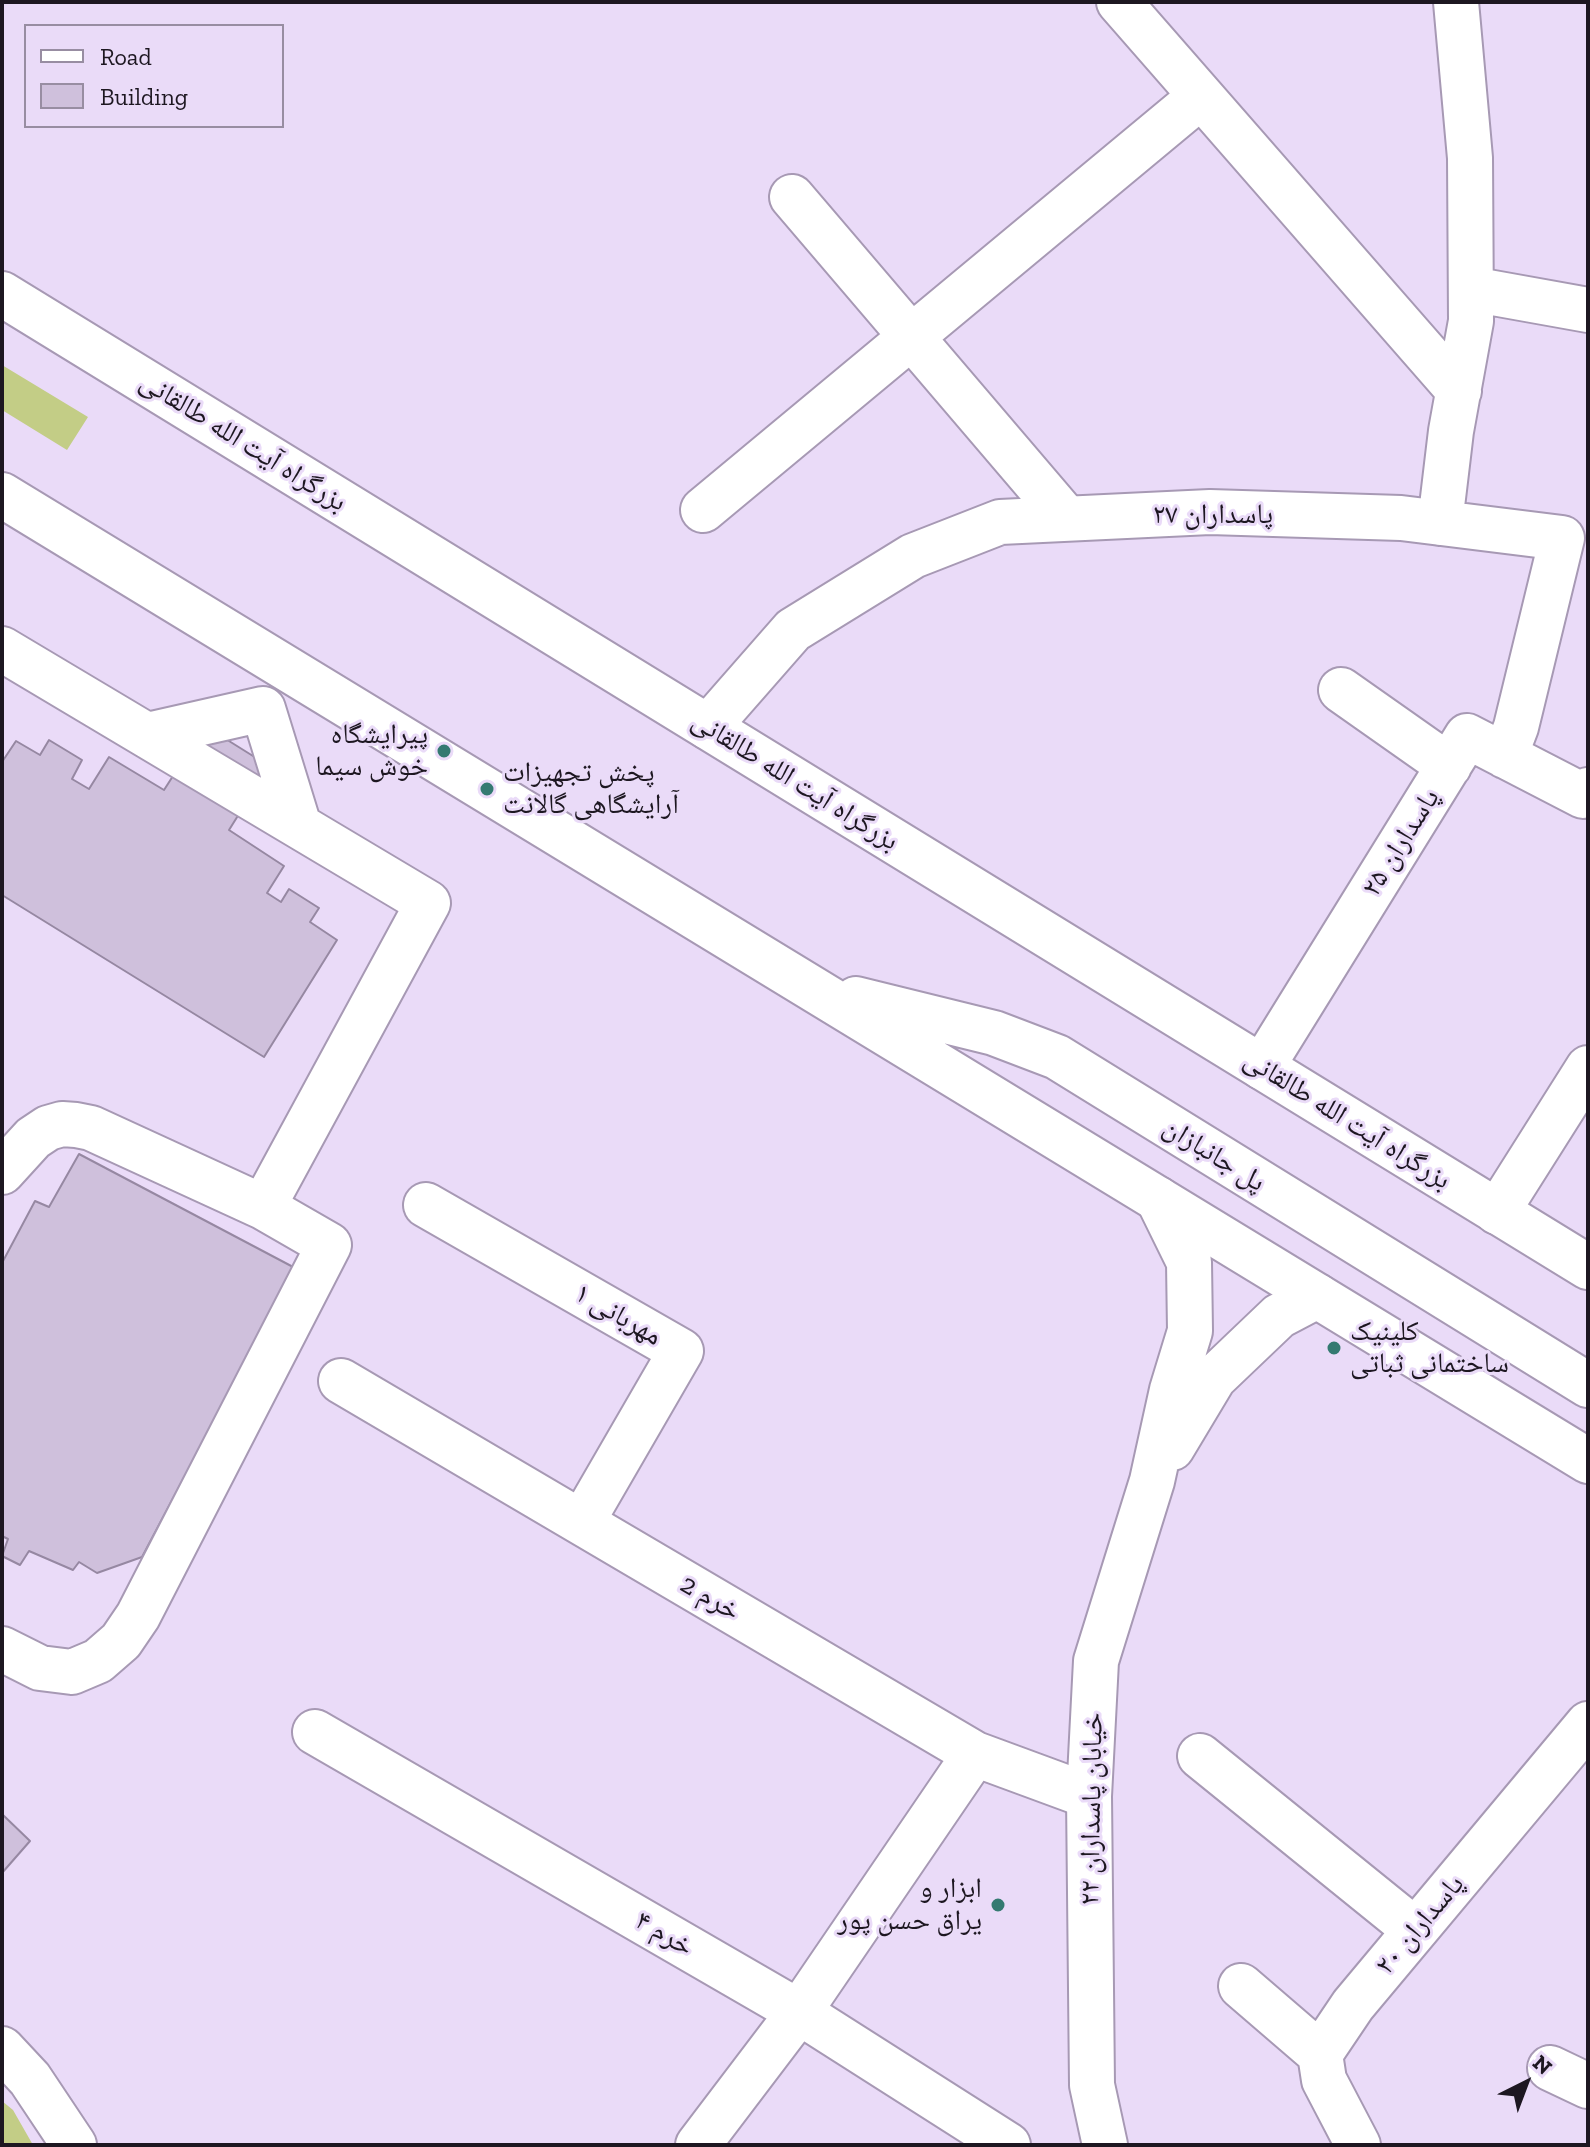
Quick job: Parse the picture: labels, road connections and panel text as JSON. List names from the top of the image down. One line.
{"streets":{"main road":["بزرگراه آیت الله طالقانی","پاسداران ۲۷","پاسداران ۲۵","پل جانبازان","مهربانی ۱","خرم 2","خیابان پاسداران ۲۲","پاسداران ۲۰","خرم ۴"]},"crossings":[["بزرگراه آیت الله طالقانی","پاسداران ۲۷"],["بزرگراه آیت الله طالقانی","پاسداران ۲۵"],["پاسداران ۲۷","پاسداران ۲۵"],["مهربانی ۱","خرم 2"],["خرم 2","خیابان پاسداران ۲۲"]],"places":["پیرایشگاه خوش سیما","پخش تجهیزات آرایشگاهی گالانت","کلینیک ساختمانی ثباتی","ابزار و یراق حسن پور"],"legend":["Road","Building"],"north":"top right"}
